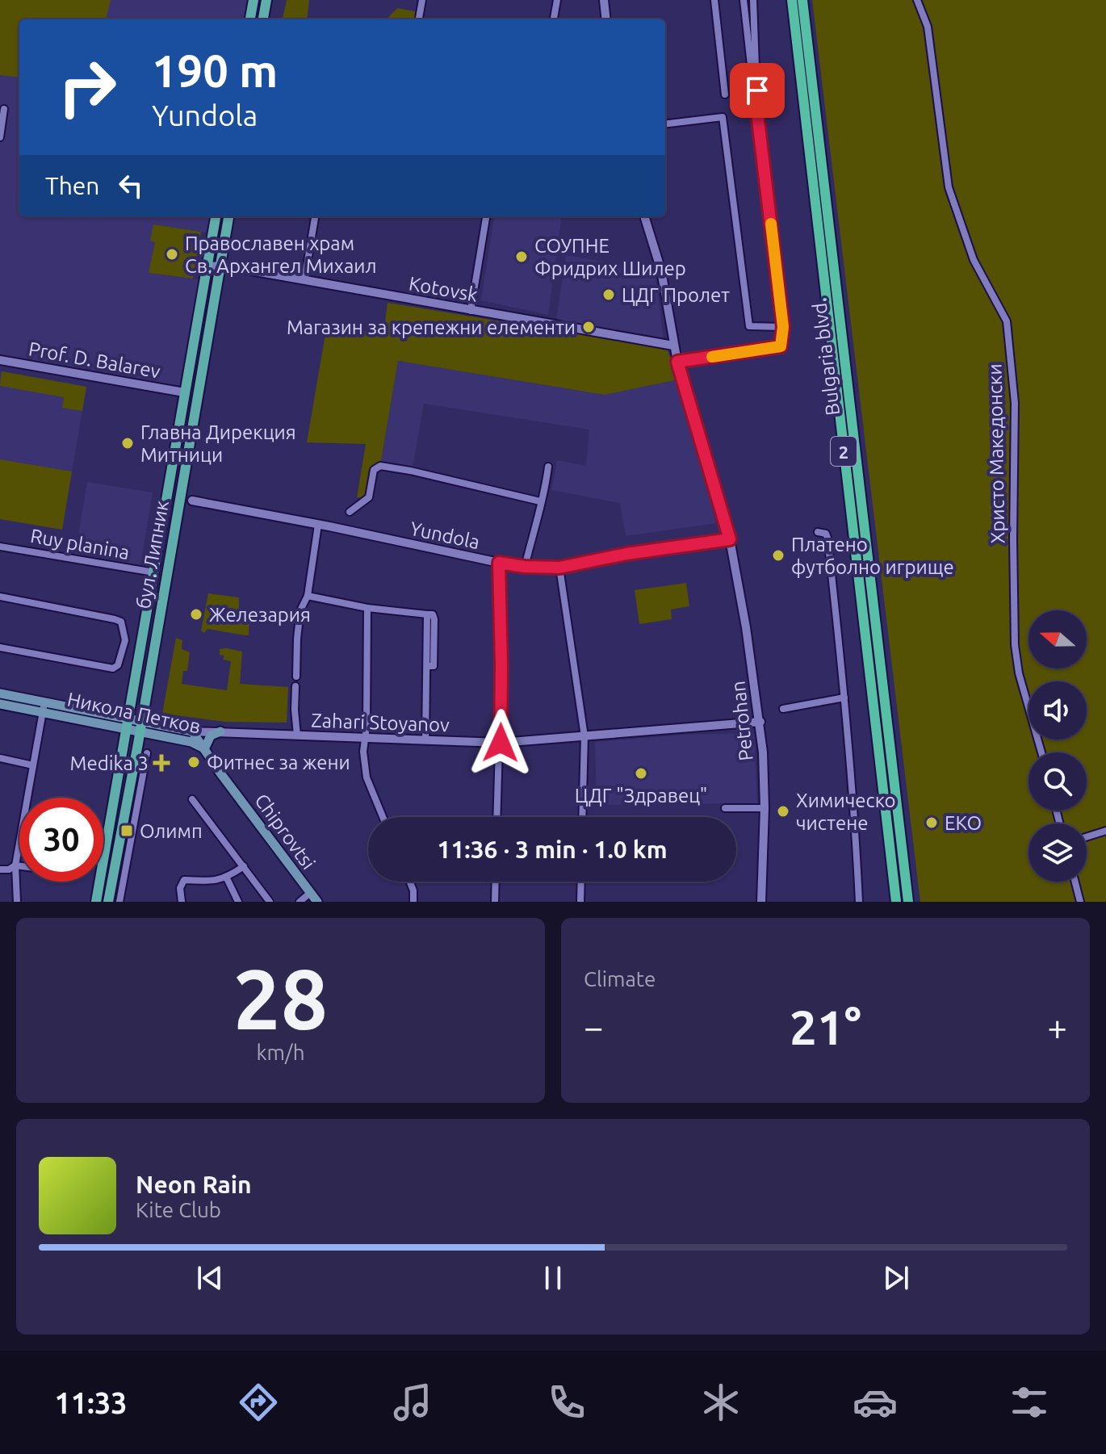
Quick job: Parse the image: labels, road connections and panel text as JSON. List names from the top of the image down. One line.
{"streets":{"highway":["Bulgaria blvd.","2"],"main road":["бул. Липник","Никола Петков","Chiprovtsi"],"street":["Kotovsk","Prof. D. Balarev","Христо Македонски","Yundola","Ruy planina","Petrohan","Zahari Stoyanov"]},"crossings":[["Kotovsk","бул. Липник"],["Kotovsk","Petrohan"],["Prof. D. Balarev","бул. Липник"],["Yundola","Petrohan"],["Ruy planina","бул. Липник"],["бул. Липник","Никола Петков"],["Никола Петков","Zahari Stoyanov"],["Никола Петков","Chiprovtsi"],["Petrohan","Zahari Stoyanov"]],"places":{"other":["Православен храм Св. Архангел Михаил","СОУПНЕ Фридрих Шилер","ЦДГ Пролет","Магазин за крепежни елементи","Главна Дирекция Митници","Платено футболно игрище","Железария","Фитнес за жени","ЦДГ \"Здравец\"","Химическо чистене","EKO"],"health":["Medika 3"],"transit":["Олимп"]},"north":"left","page":{"turn":["190 m","Yundola"],"then":"Then","limit":"30","trip":"11:36 · 3 min · 1.0 km","tile":[["28","km/h"],"Climate"],"heat":["−","21°","+"],"song":["Neon Rain","Kite Club"],"tabs":"11:33"}}
